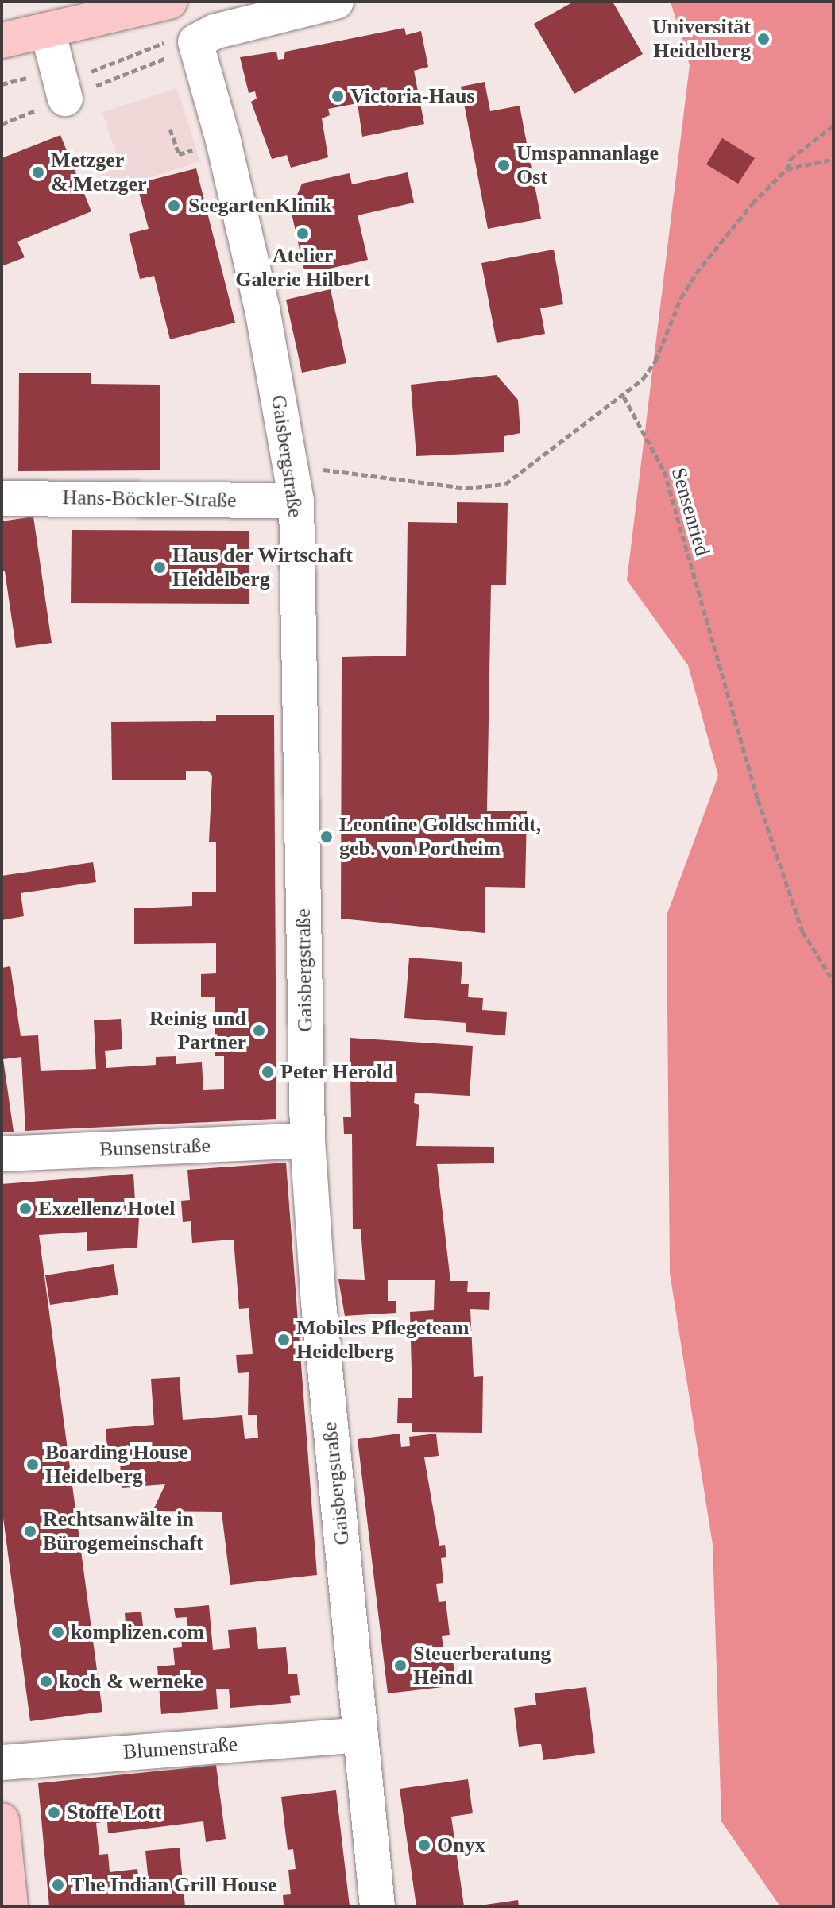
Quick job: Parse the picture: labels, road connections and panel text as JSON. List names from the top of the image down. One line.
{"streets":{"street":["Gaisbergstraße","Hans-Böckler-Straße","Bunsenstraße","Blumenstraße"],"path":["Sensenried"]},"crossings":[["Gaisbergstraße","Hans-Böckler-Straße"],["Gaisbergstraße","Bunsenstraße"],["Gaisbergstraße","Blumenstraße"]],"places":["Universität Heidelberg","Victoria-Haus","Umspannanlage Ost","Metzger & Metzger","SeegartenKlinik","Atelier Galerie Hilbert","Haus der Wirtschaft Heidelberg","Leontine Goldschmidt, geb. von Portheim","Reinig und Partner","Peter Herold","Exzellenz Hotel","Mobiles Pflegeteam Heidelberg","Boarding House Heidelberg","Rechtsanwälte in Bürogemeinschaft","komplizen.com","Steuerberatung Heindl","koch & werneke","Stoffe Lott","Onyx","The Indian Grill House"]}
